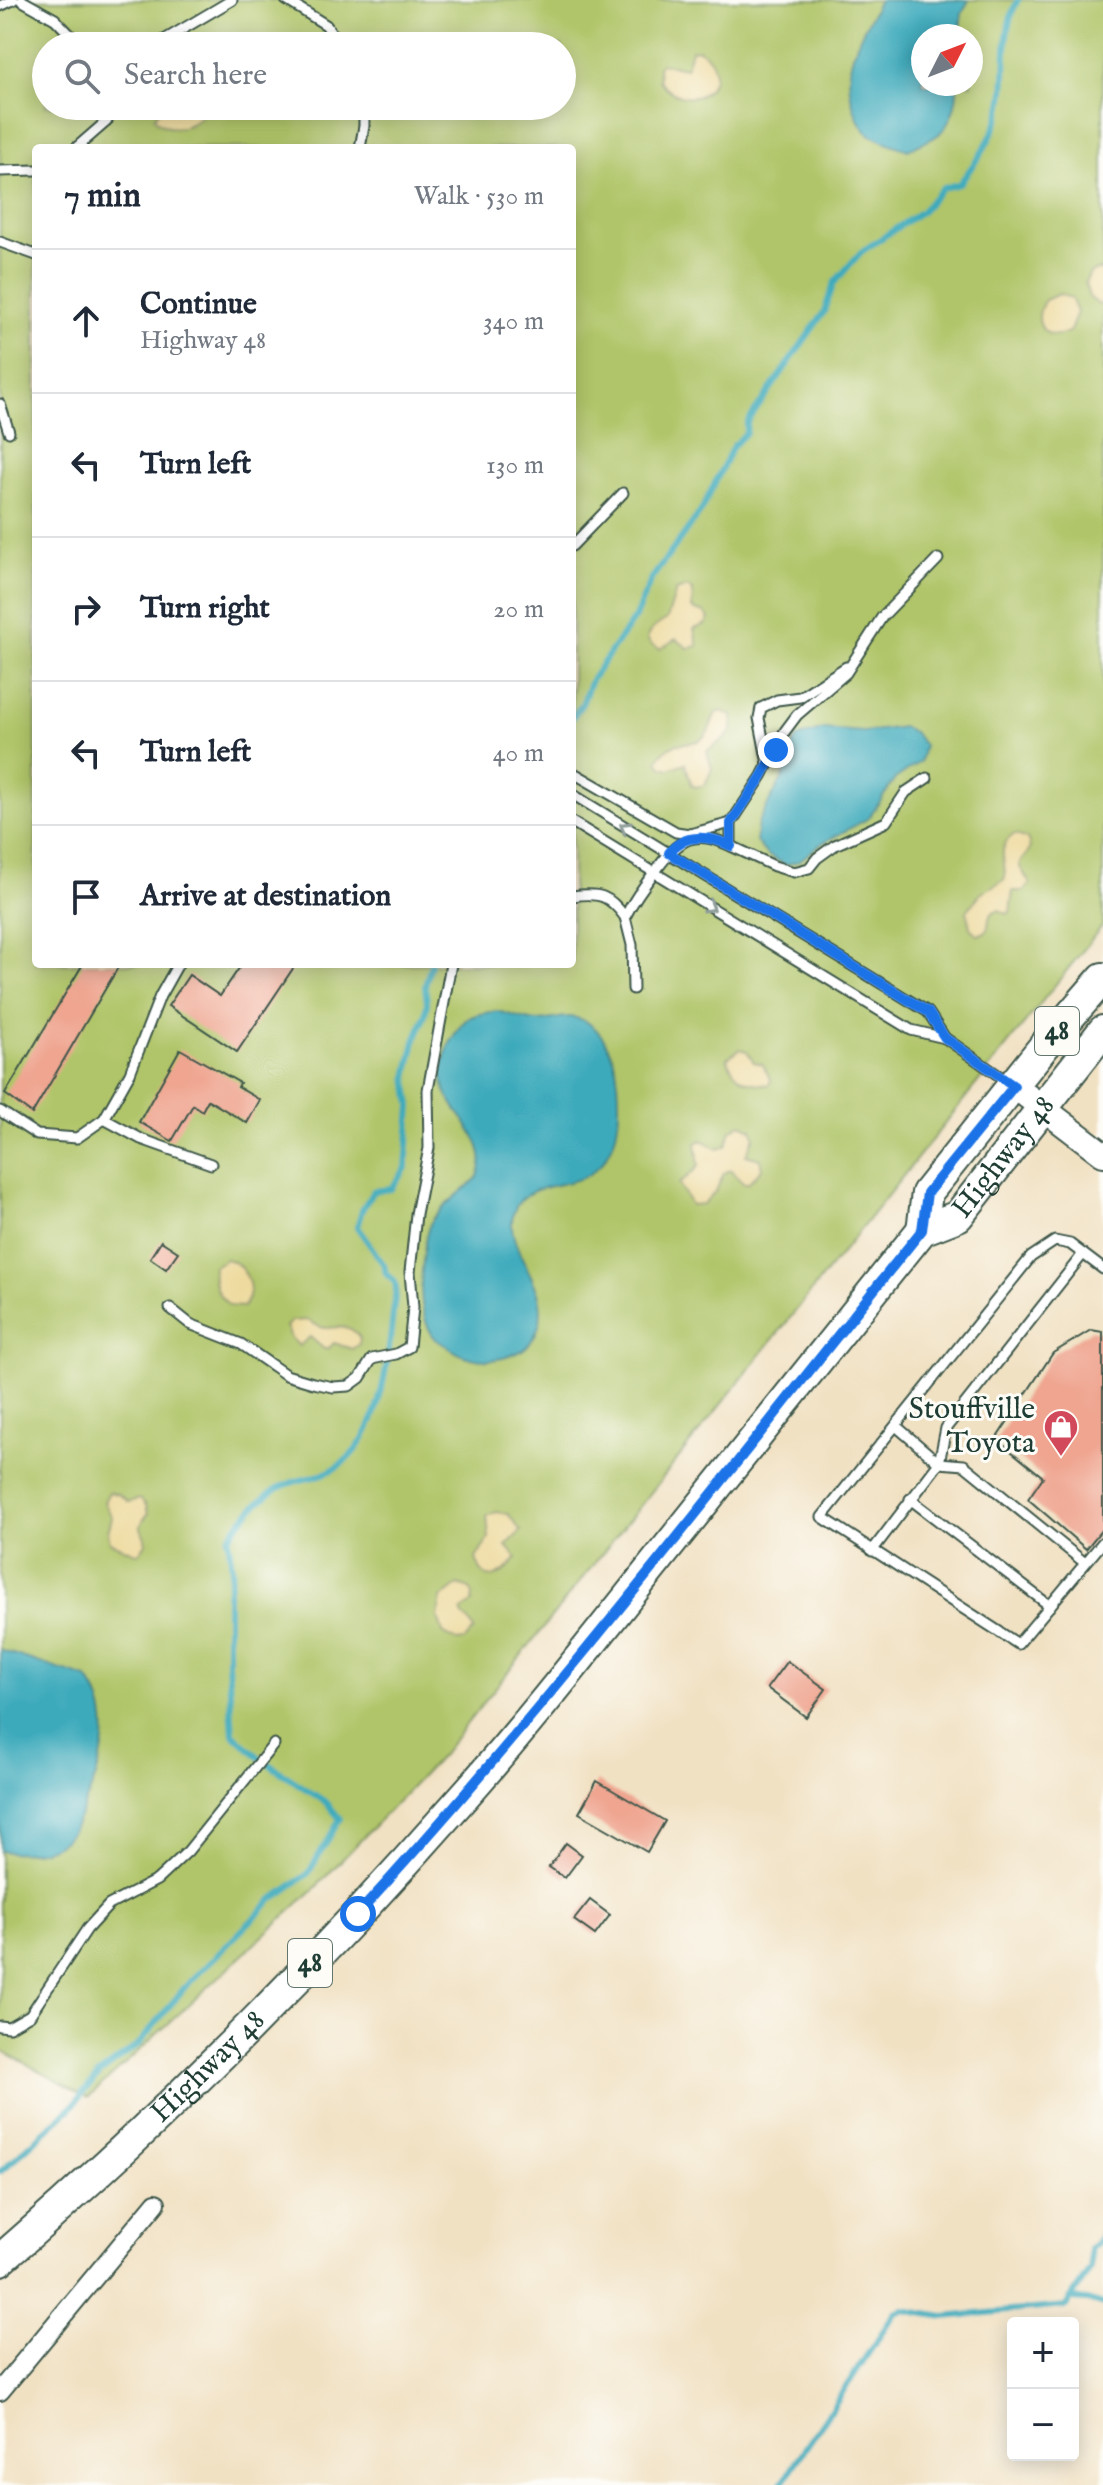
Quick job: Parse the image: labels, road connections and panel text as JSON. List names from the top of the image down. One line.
{"streets":{"main road":["48","Highway 48"]},"places":{"shop":["Stouffville Toyota"]},"north":"top right","page":{"search":"Search here","heading":["7 min","Walk · 530 m"],"list":[["Continue","Highway 48","340 m"],["Turn left","130 m"],["Turn right","20 m"],["Turn left","40 m"],"Arrive at destination"],"map_buttons":["+","−"]}}
